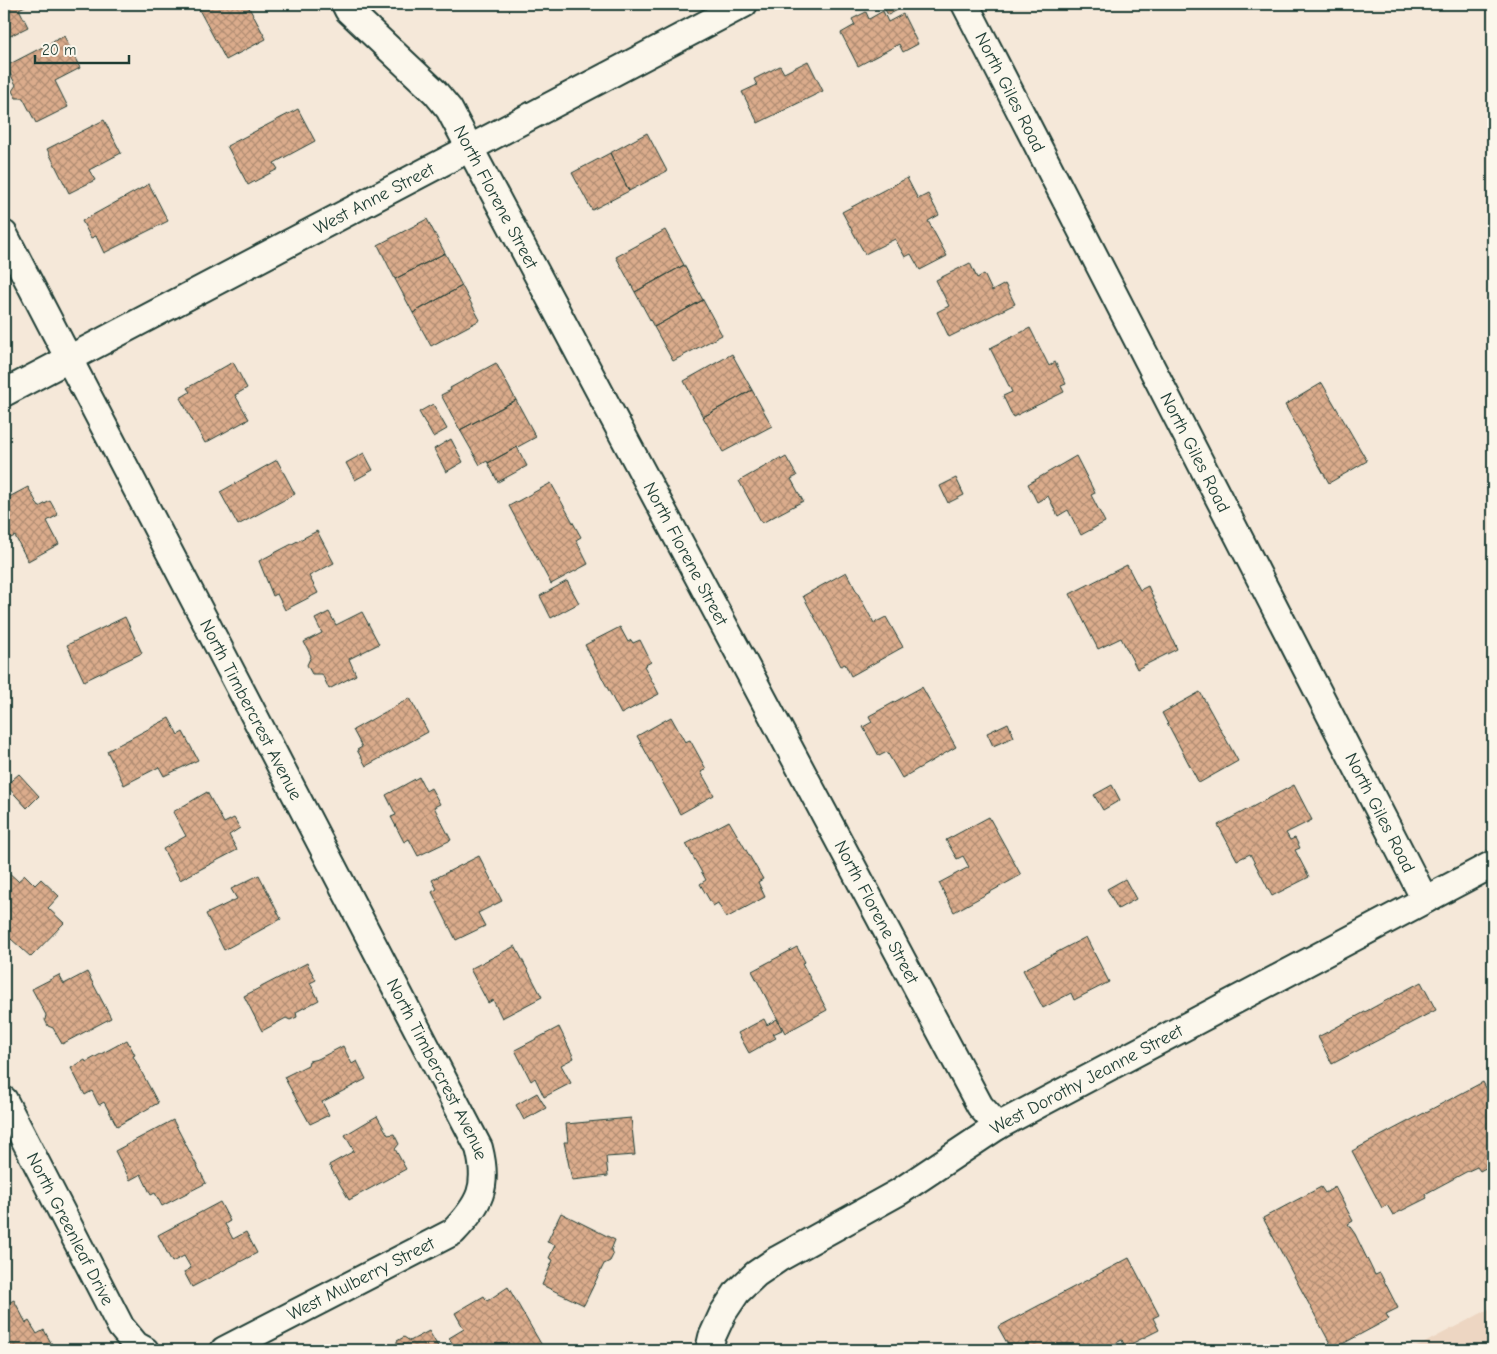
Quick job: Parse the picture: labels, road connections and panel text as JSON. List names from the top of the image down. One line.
{"streets":{"street":["North Giles Road","North Florene Street","West Anne Street","North Timbercrest Avenue","West Dorothy Jeanne Street","North Greenleaf Drive","West Mulberry Street"]},"crossings":[["North Giles Road","West Dorothy Jeanne Street"],["North Florene Street","West Anne Street"],["North Florene Street","West Dorothy Jeanne Street"],["West Anne Street","North Timbercrest Avenue"],["North Timbercrest Avenue","West Mulberry Street"]],"scale_bar":"20 m"}
